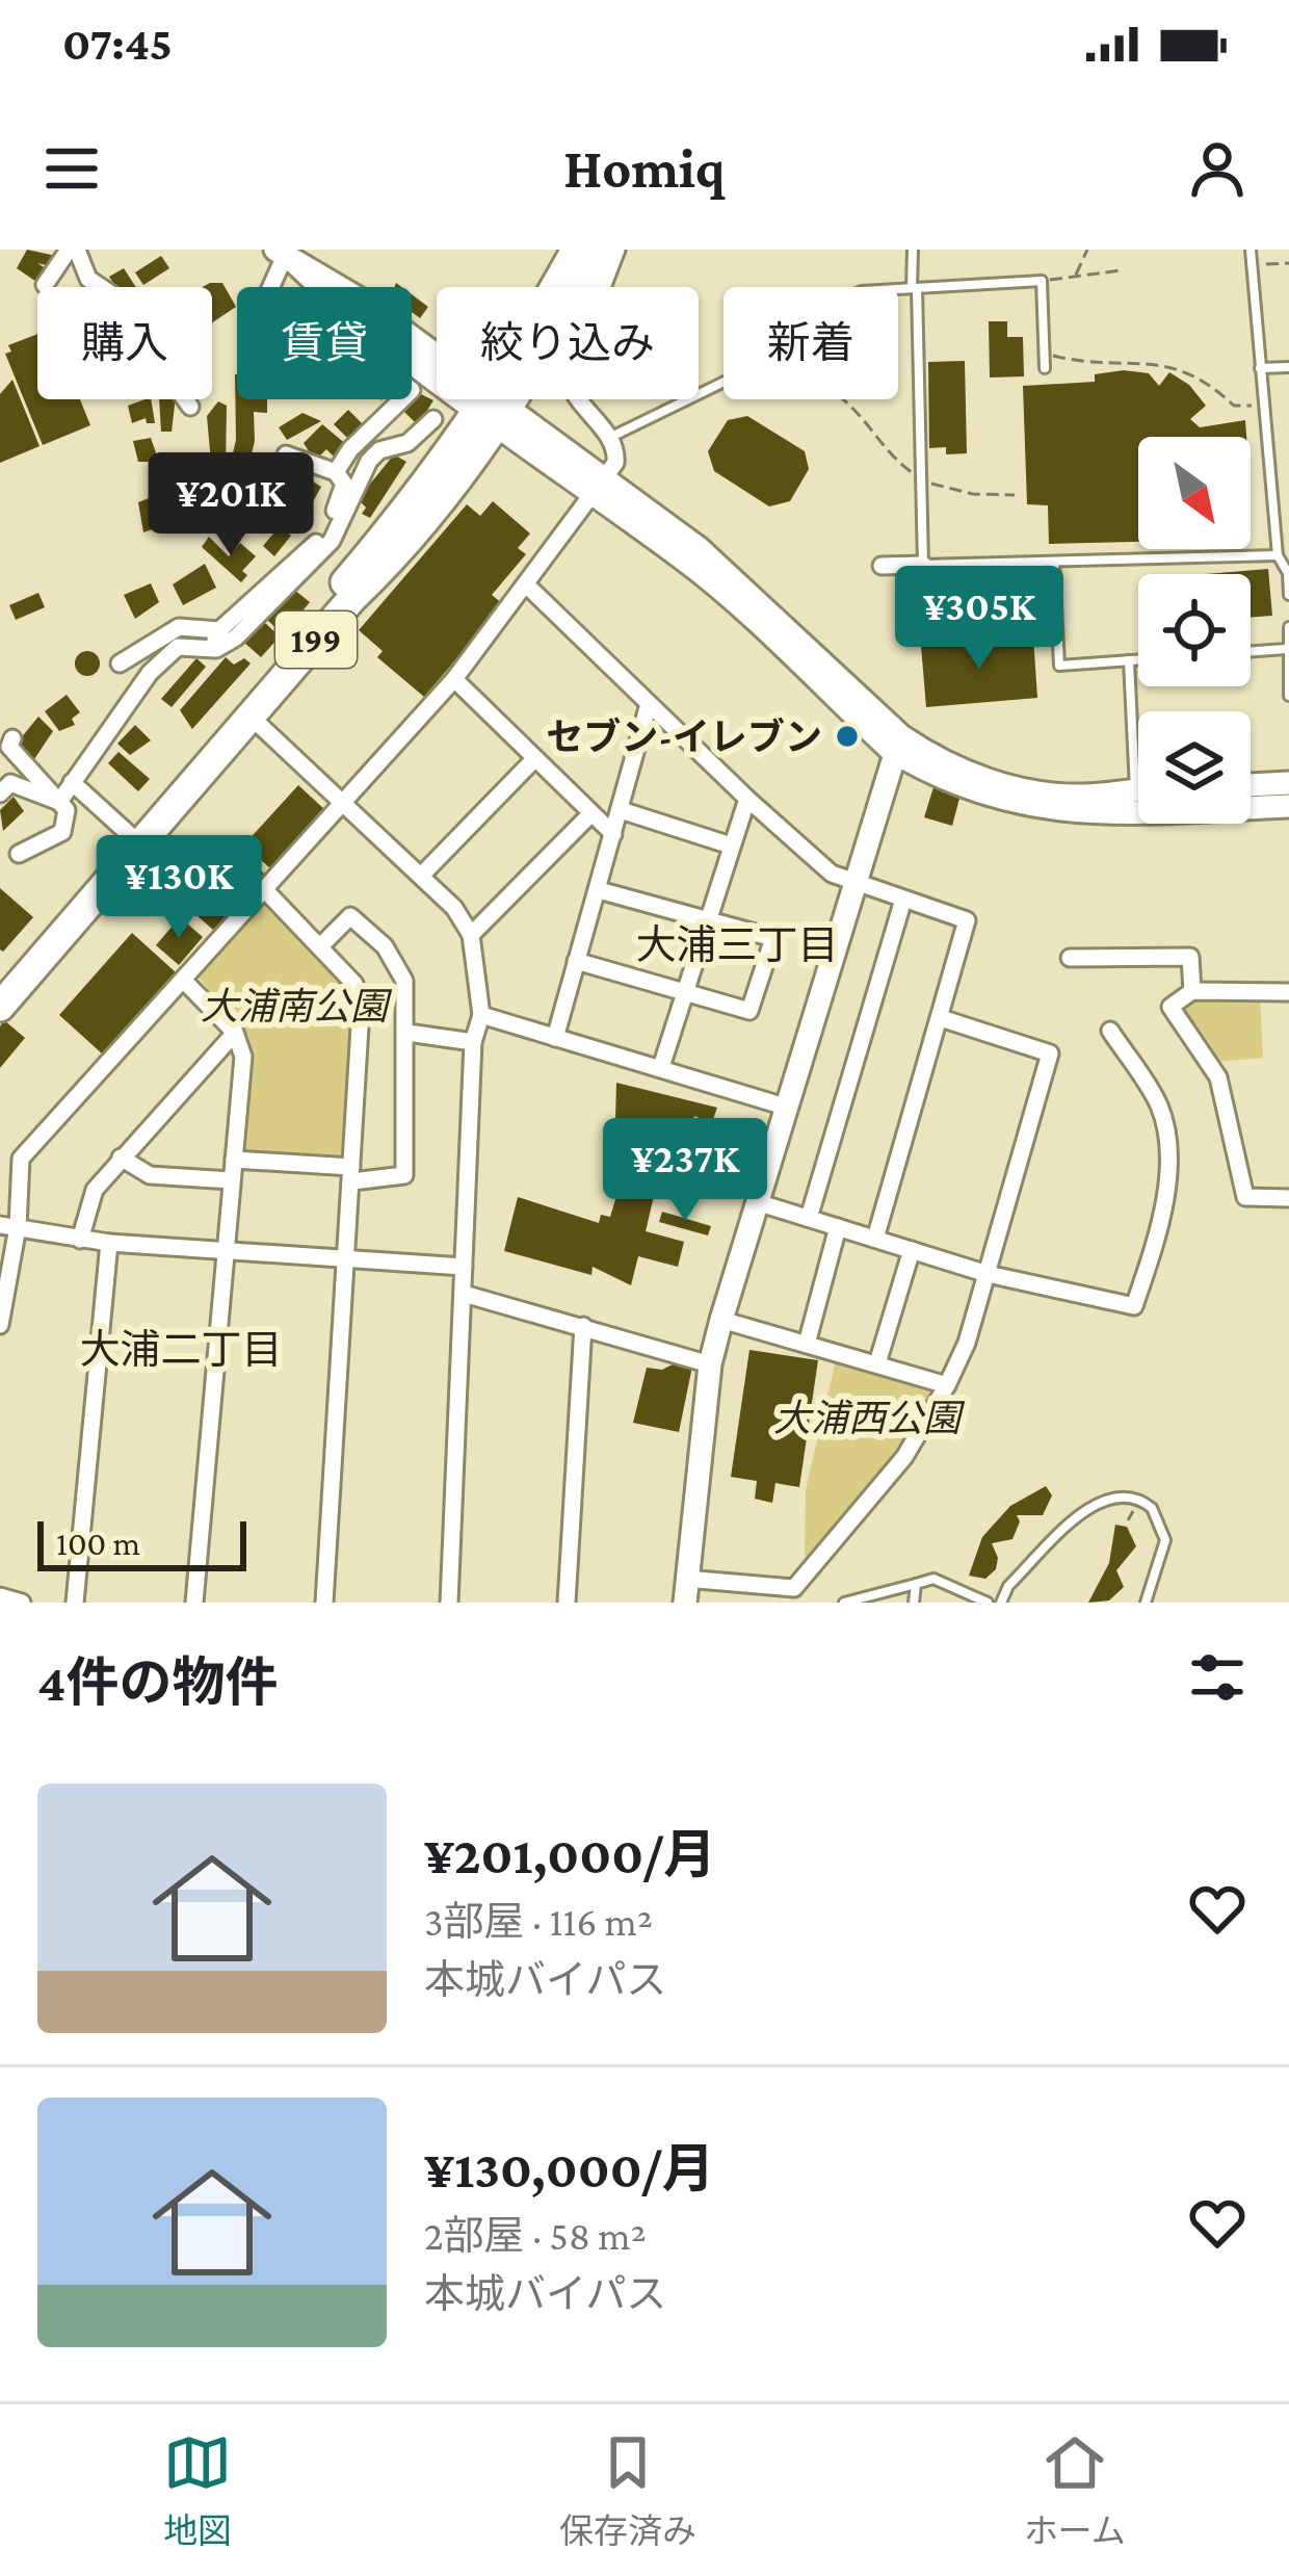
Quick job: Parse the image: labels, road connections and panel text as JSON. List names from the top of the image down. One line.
{"streets":{"highway":["199"]},"districts":["大浦三丁目","大浦二丁目"],"parks":["大浦南公園","大浦西公園"],"places":["セブン-イレブン"],"scale_bar":"100 m","north":"bottom right","page":{"status":"07:45","header":"Homiq","chip":["購入","賃貸","絞り込み","新着"],"price":["¥201K","¥305K","¥130K","¥237K"],"scale":"100 m","heading":"4件の物件","list":[{"name":"¥201,000/月","note":"3部屋 · 116 m² · 本城バイパス"},{"name":"¥130,000/月","note":"2部屋 · 58 m² · 本城バイパス"}],"tabs":["地図","保存済み","ホーム"]}}
